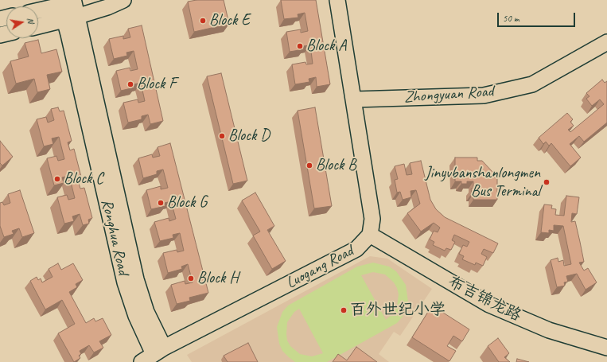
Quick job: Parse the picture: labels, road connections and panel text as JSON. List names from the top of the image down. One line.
{"streets":{"street":["Zhongyuan Road","Ronghua Road","Luogang Road","布吉锦龙路"]},"crossings":[["Zhongyuan Road","Luogang Road"],["Ronghua Road","Luogang Road"],["Luogang Road","布吉锦龙路"]],"places":["Block E","Block A","Block F","Block D","Block B","Block C","Jinyvbanshanlongmen Bus Terminal","Block G","Block H","百外世纪小学"],"scale_bar":"50 m","north":"right"}
